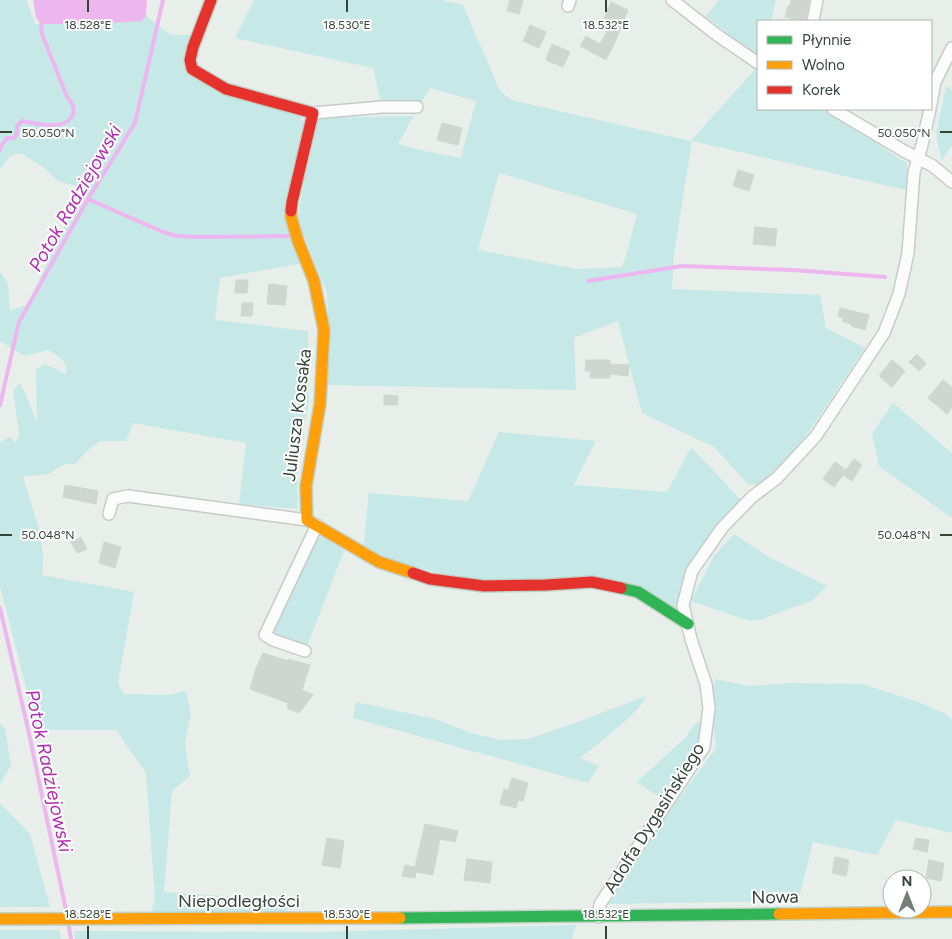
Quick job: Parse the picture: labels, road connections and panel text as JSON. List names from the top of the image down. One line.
{"streets":{"street":["Juliusza Kossaka","Adolfa Dygasińskiego","Nowa","Niepodległości"]},"crossings":[["Adolfa Dygasińskiego","Nowa"],["Adolfa Dygasińskiego","Niepodległości"],["Nowa","Niepodległości"]],"water":["Potok Radziejowski"],"legend":["Płynnie","Wolno","Korek"],"north":"top","coordinates":["18.528°E","18.530°E","18.532°E","50.050°N","50.048°N"]}
